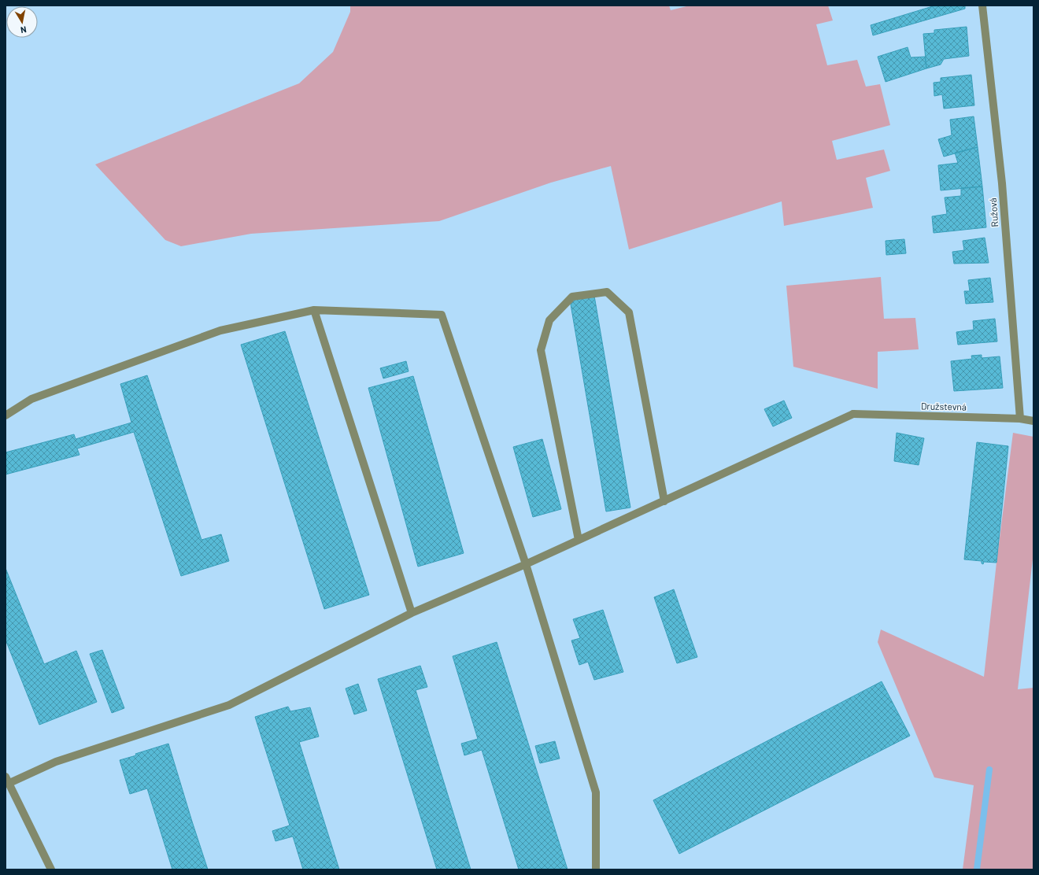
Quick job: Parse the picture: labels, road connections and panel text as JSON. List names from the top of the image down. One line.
{"streets":{"street":["Ružová","Družstevná"]},"crossings":[["Ružová","Družstevná"]],"north":"bottom"}
